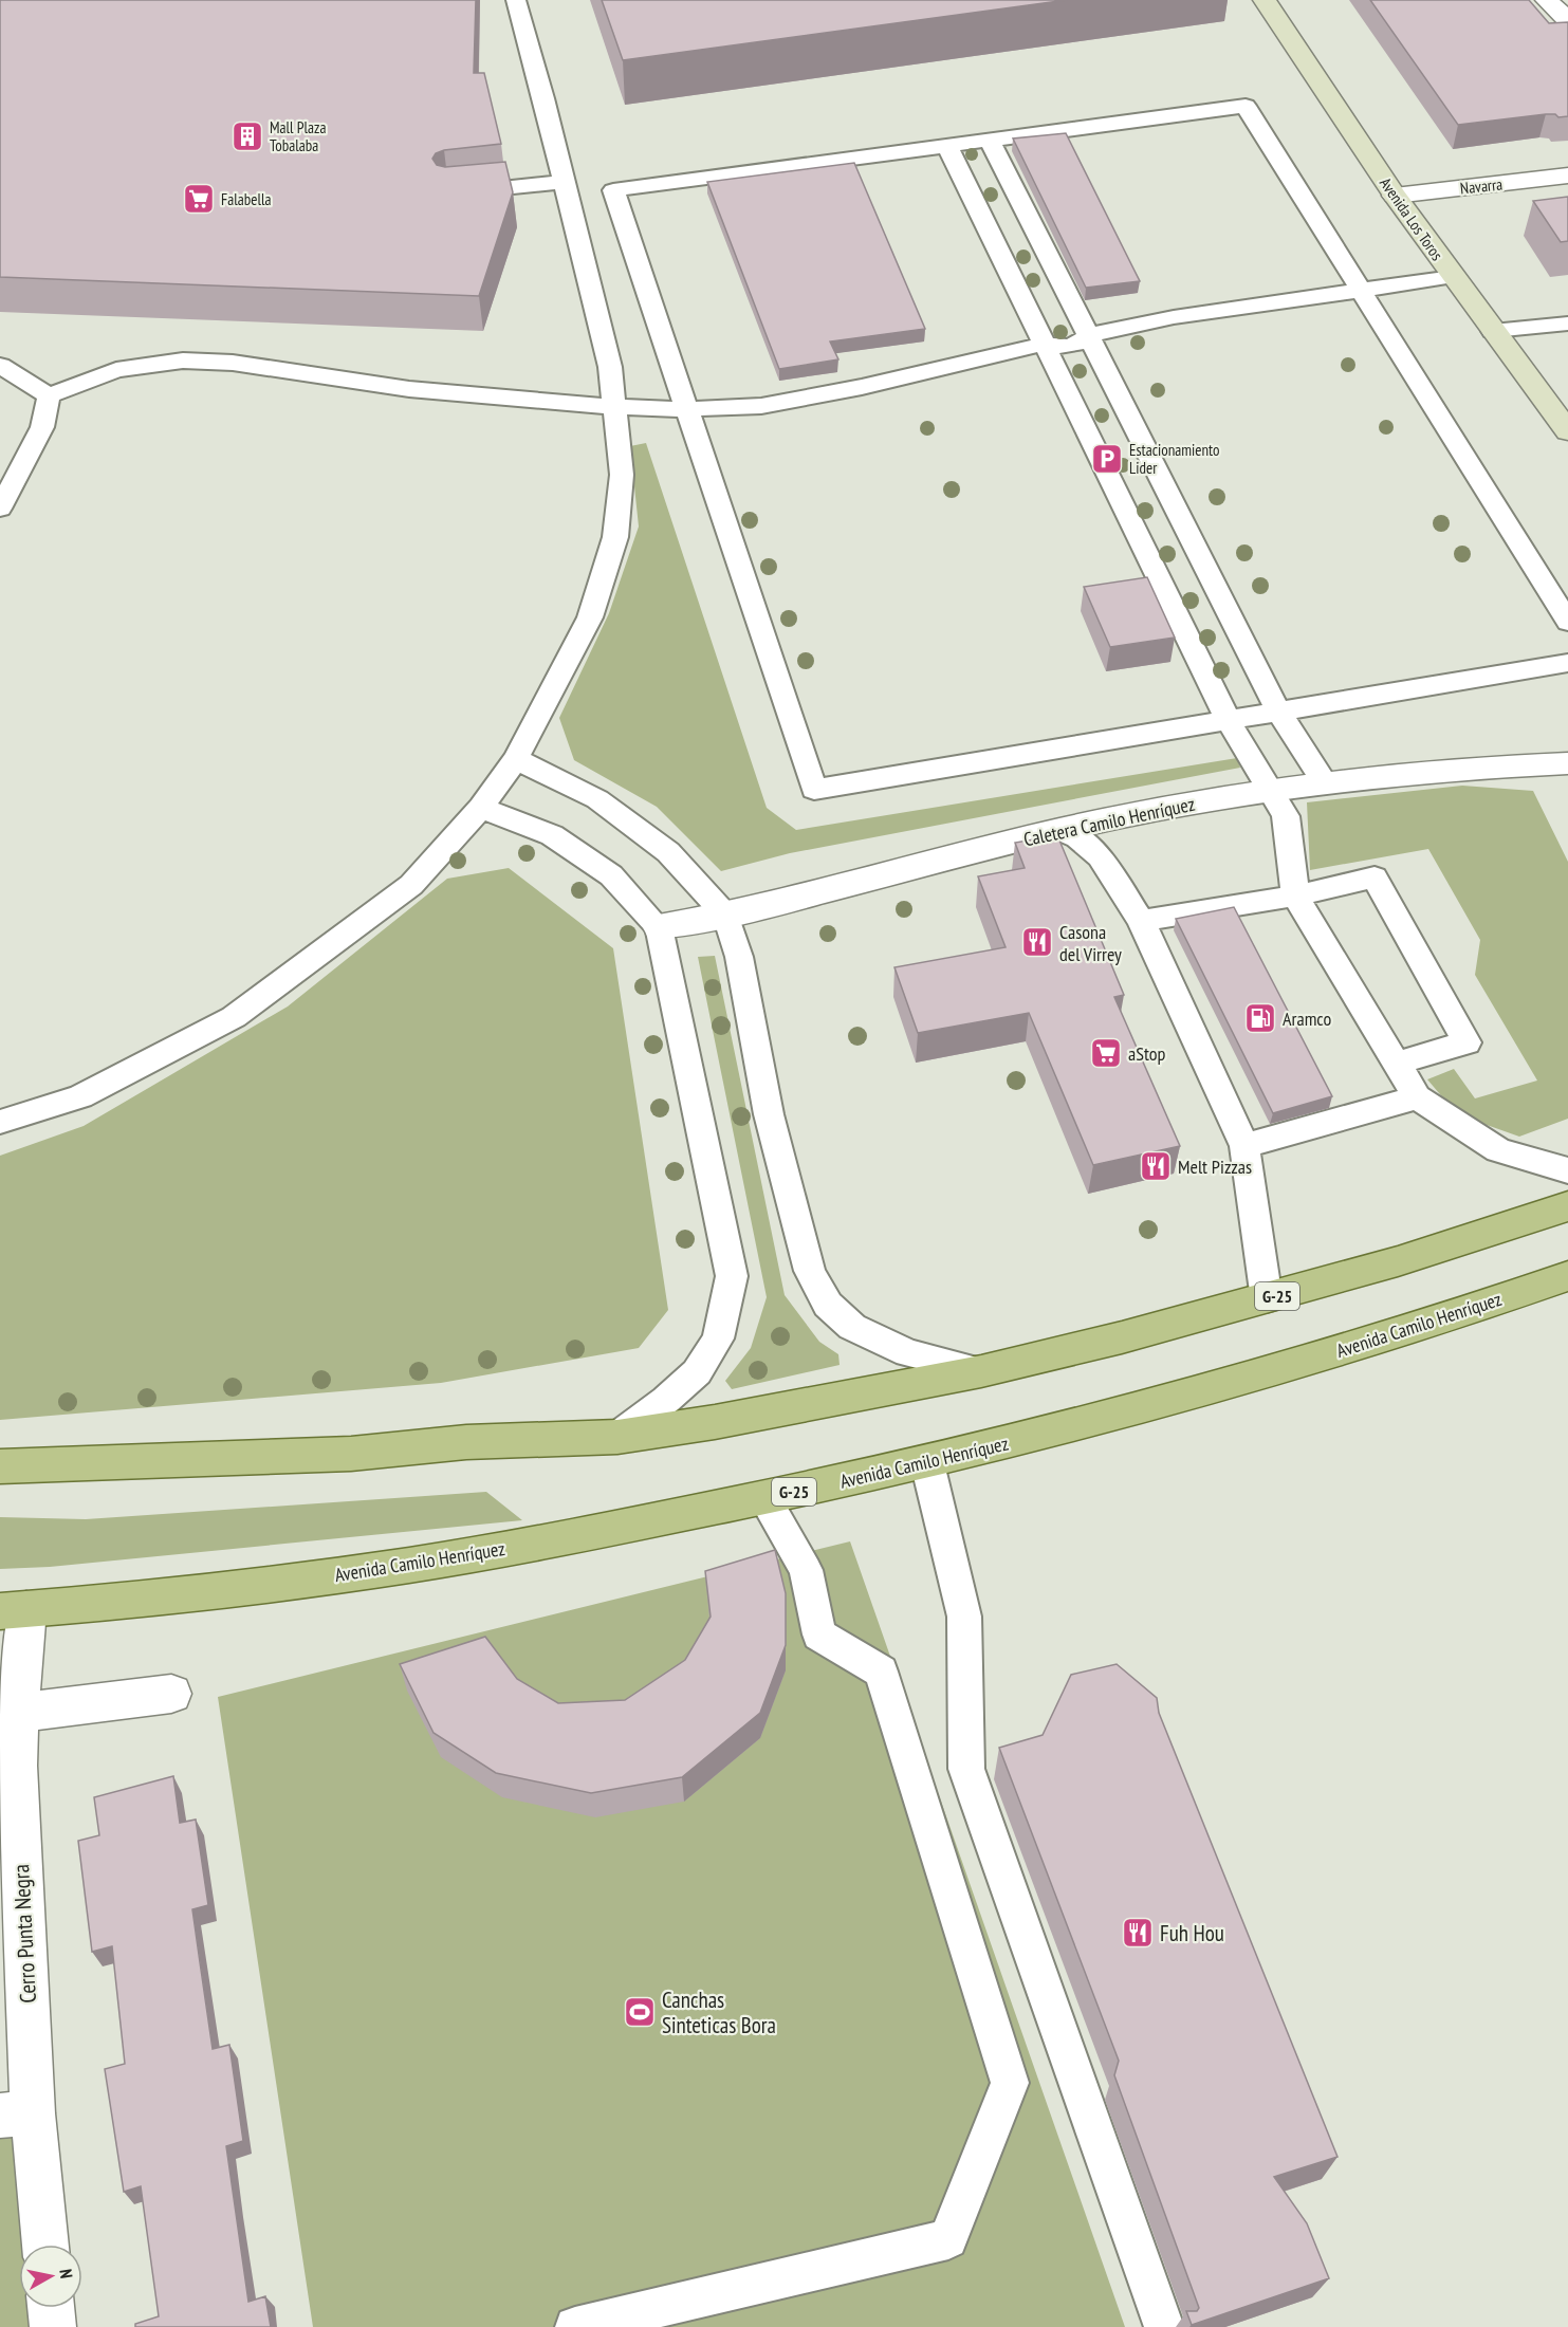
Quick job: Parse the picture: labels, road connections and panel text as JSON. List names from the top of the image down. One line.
{"streets":{"main road":["Avenida Los Toros","G-25","Avenida Camilo Henríquez"],"street":["Navarra","Caletera Camilo Henríquez","Cerro Punta Negra"]},"crossings":[["Navarra","Avenida Los Toros"],["Avenida Camilo Henríquez","Cerro Punta Negra"]],"places":{"building":["Mall Plaza Tobalaba"],"supermarket":["Falabella","aStop"],"parking":["Estacionamiento Lider"],"restaurant":["Casona del Virrey","Melt Pizzas","Fuh Hou"],"fuel station":["Aramco"],"sports":["Canchas Sinteticas Bora"]},"north":"right"}
